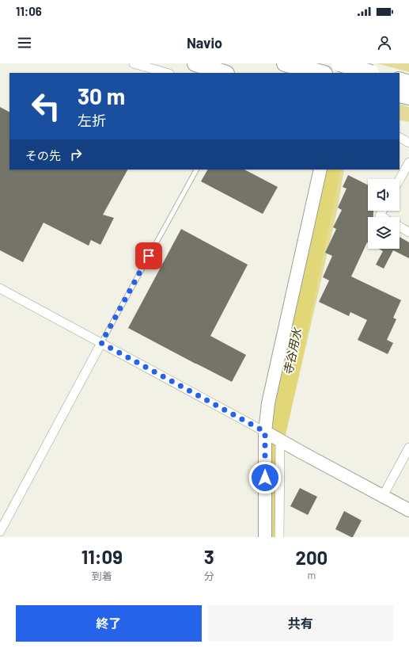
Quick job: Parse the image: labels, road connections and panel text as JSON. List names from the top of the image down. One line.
{"water":["寺谷用水"],"page":{"status":"11:06","header":"Navio","turn":["30 m","左折"],"then":"その先","eta":["11:09","到着","3","分","200","m"],"buttons":["終了","共有"]}}
